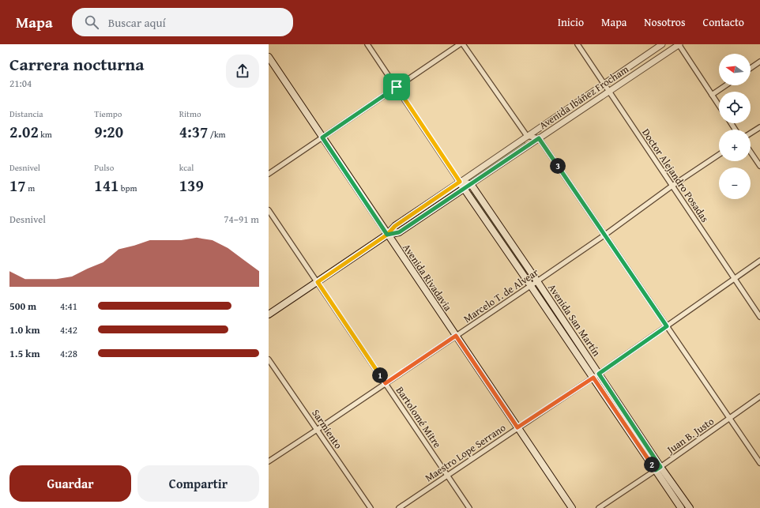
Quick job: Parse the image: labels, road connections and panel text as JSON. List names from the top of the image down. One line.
{"streets":{"main road":["Avenida Ibáñez Frocham","Avenida Rivadavia","Avenida San Martín"],"street":["Doctor Alejandro Posadas","Marcelo T. de Alvear","Bartolomé Mitre","Sarmiento","Juan B. Justo","Maestro Lope Serrano"]},"crossings":[["Avenida Ibáñez Frocham","Doctor Alejandro Posadas"],["Avenida Ibáñez Frocham","Avenida Rivadavia"],["Avenida Ibáñez Frocham","Avenida San Martín"],["Avenida Ibáñez Frocham","Bartolomé Mitre"],["Doctor Alejandro Posadas","Marcelo T. de Alvear"],["Doctor Alejandro Posadas","Maestro Lope Serrano"],["Avenida Rivadavia","Marcelo T. de Alvear"],["Avenida Rivadavia","Maestro Lope Serrano"],["Marcelo T. de Alvear","Avenida San Martín"],["Marcelo T. de Alvear","Bartolomé Mitre"],["Marcelo T. de Alvear","Sarmiento"],["Avenida San Martín","Juan B. Justo"],["Avenida San Martín","Maestro Lope Serrano"],["Bartolomé Mitre","Maestro Lope Serrano"]],"north":"left","page":{"header":"Mapa","search":"Buscar aquí","nav":["Inicio","Mapa","Nosotros","Contacto"],"heading":["Carrera nocturna","21:04"],"map_buttons":["+","−"],"stats":[["Distancia","2.02 km"],["Tiempo","9:20"],["Ritmo","4:37 /km"],["Desnivel","17 m"],["Pulso","141 bpm"],["kcal","139"]],"pins":["3","1","2"],"chart":["Desnivel","74–91 m"],"list":[{"name":"500 m","note":"4:41"},{"name":"1.0 km","note":"4:42"},{"name":"1.5 km","note":"4:28"}],"buttons":["Guardar","Compartir"]}}
